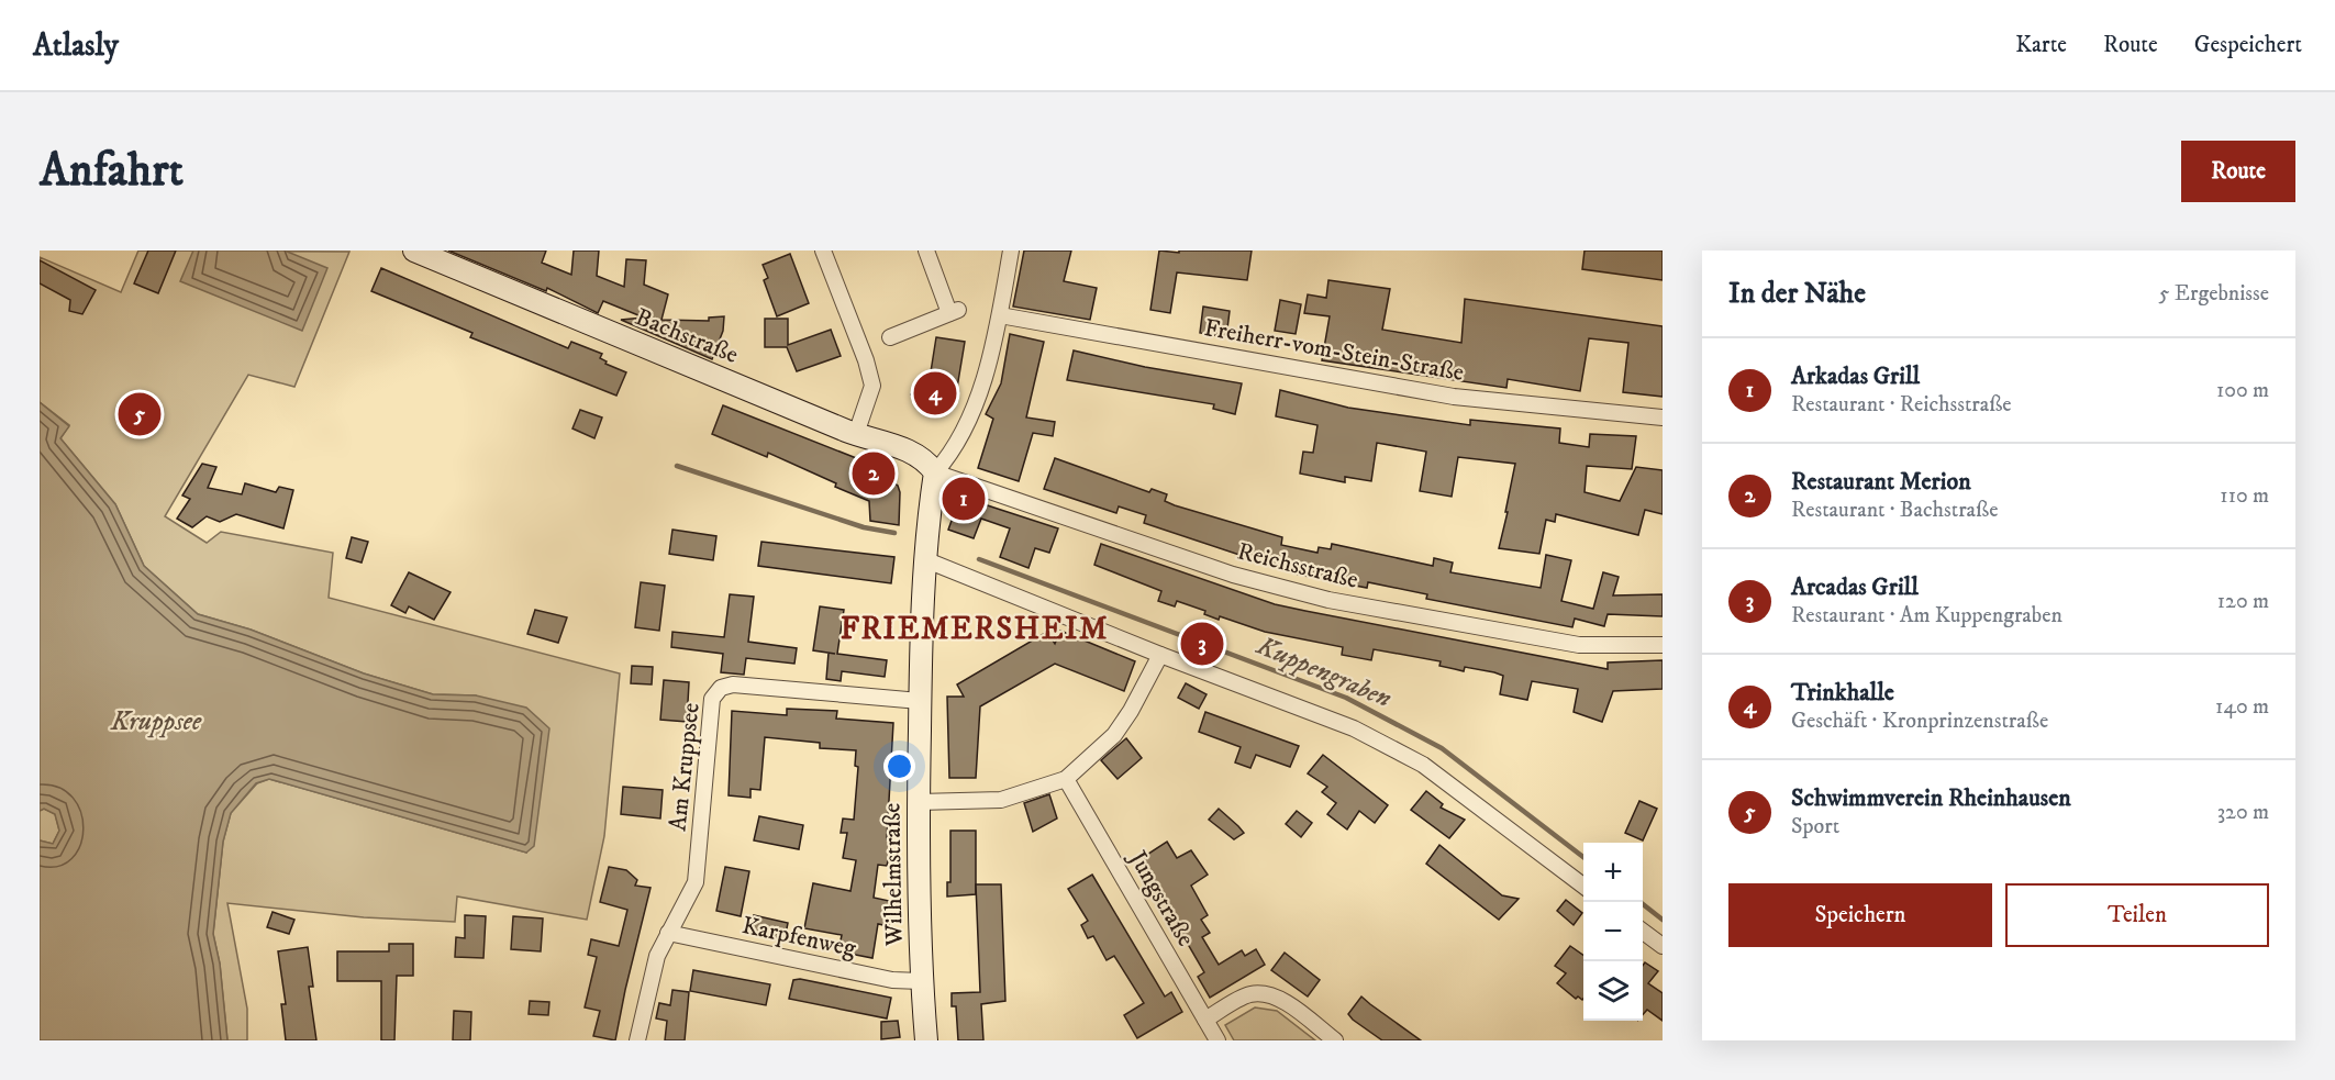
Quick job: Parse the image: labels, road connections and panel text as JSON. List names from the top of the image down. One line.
{"streets":{"street":["Bachstraße","Freiherr-vom-Stein-Straße","Reichsstraße","Am Kruppsee","Wilhelmstraße","Jungstraße","Karpfenweg"]},"crossings":[["Bachstraße","Reichsstraße"],["Bachstraße","Wilhelmstraße"],["Reichsstraße","Wilhelmstraße"],["Am Kruppsee","Wilhelmstraße"],["Am Kruppsee","Karpfenweg"],["Wilhelmstraße","Karpfenweg"]],"districts":["FRIEMERSHEIM"],"water":["Kuppengraben","Kruppsee"],"page":{"header":"Atlasly","nav":["Karte","Route","Gespeichert"],"buttons":["Route",["Speichern","Teilen"]],"title":"Anfahrt","heading":["In der Nähe","5 Ergebnisse"],"list":[{"mark":"1","name":"Arkadas Grill","note":"Restaurant · Reichsstraße","value":"100 m"},{"mark":"2","name":"Restaurant Merion","note":"Restaurant · Bachstraße","value":"110 m"},{"mark":"3","name":"Arcadas Grill","note":"Restaurant · Am Kuppengraben","value":"120 m"},{"mark":"4","name":"Trinkhalle","note":"Geschäft · Kronprinzenstraße","value":"140 m"},{"mark":"5","name":"Schwimmverein Rheinhausen","note":"Sport","value":"320 m"}],"pins":["4","5","2","1","3"],"map_buttons":["+","−"]}}
